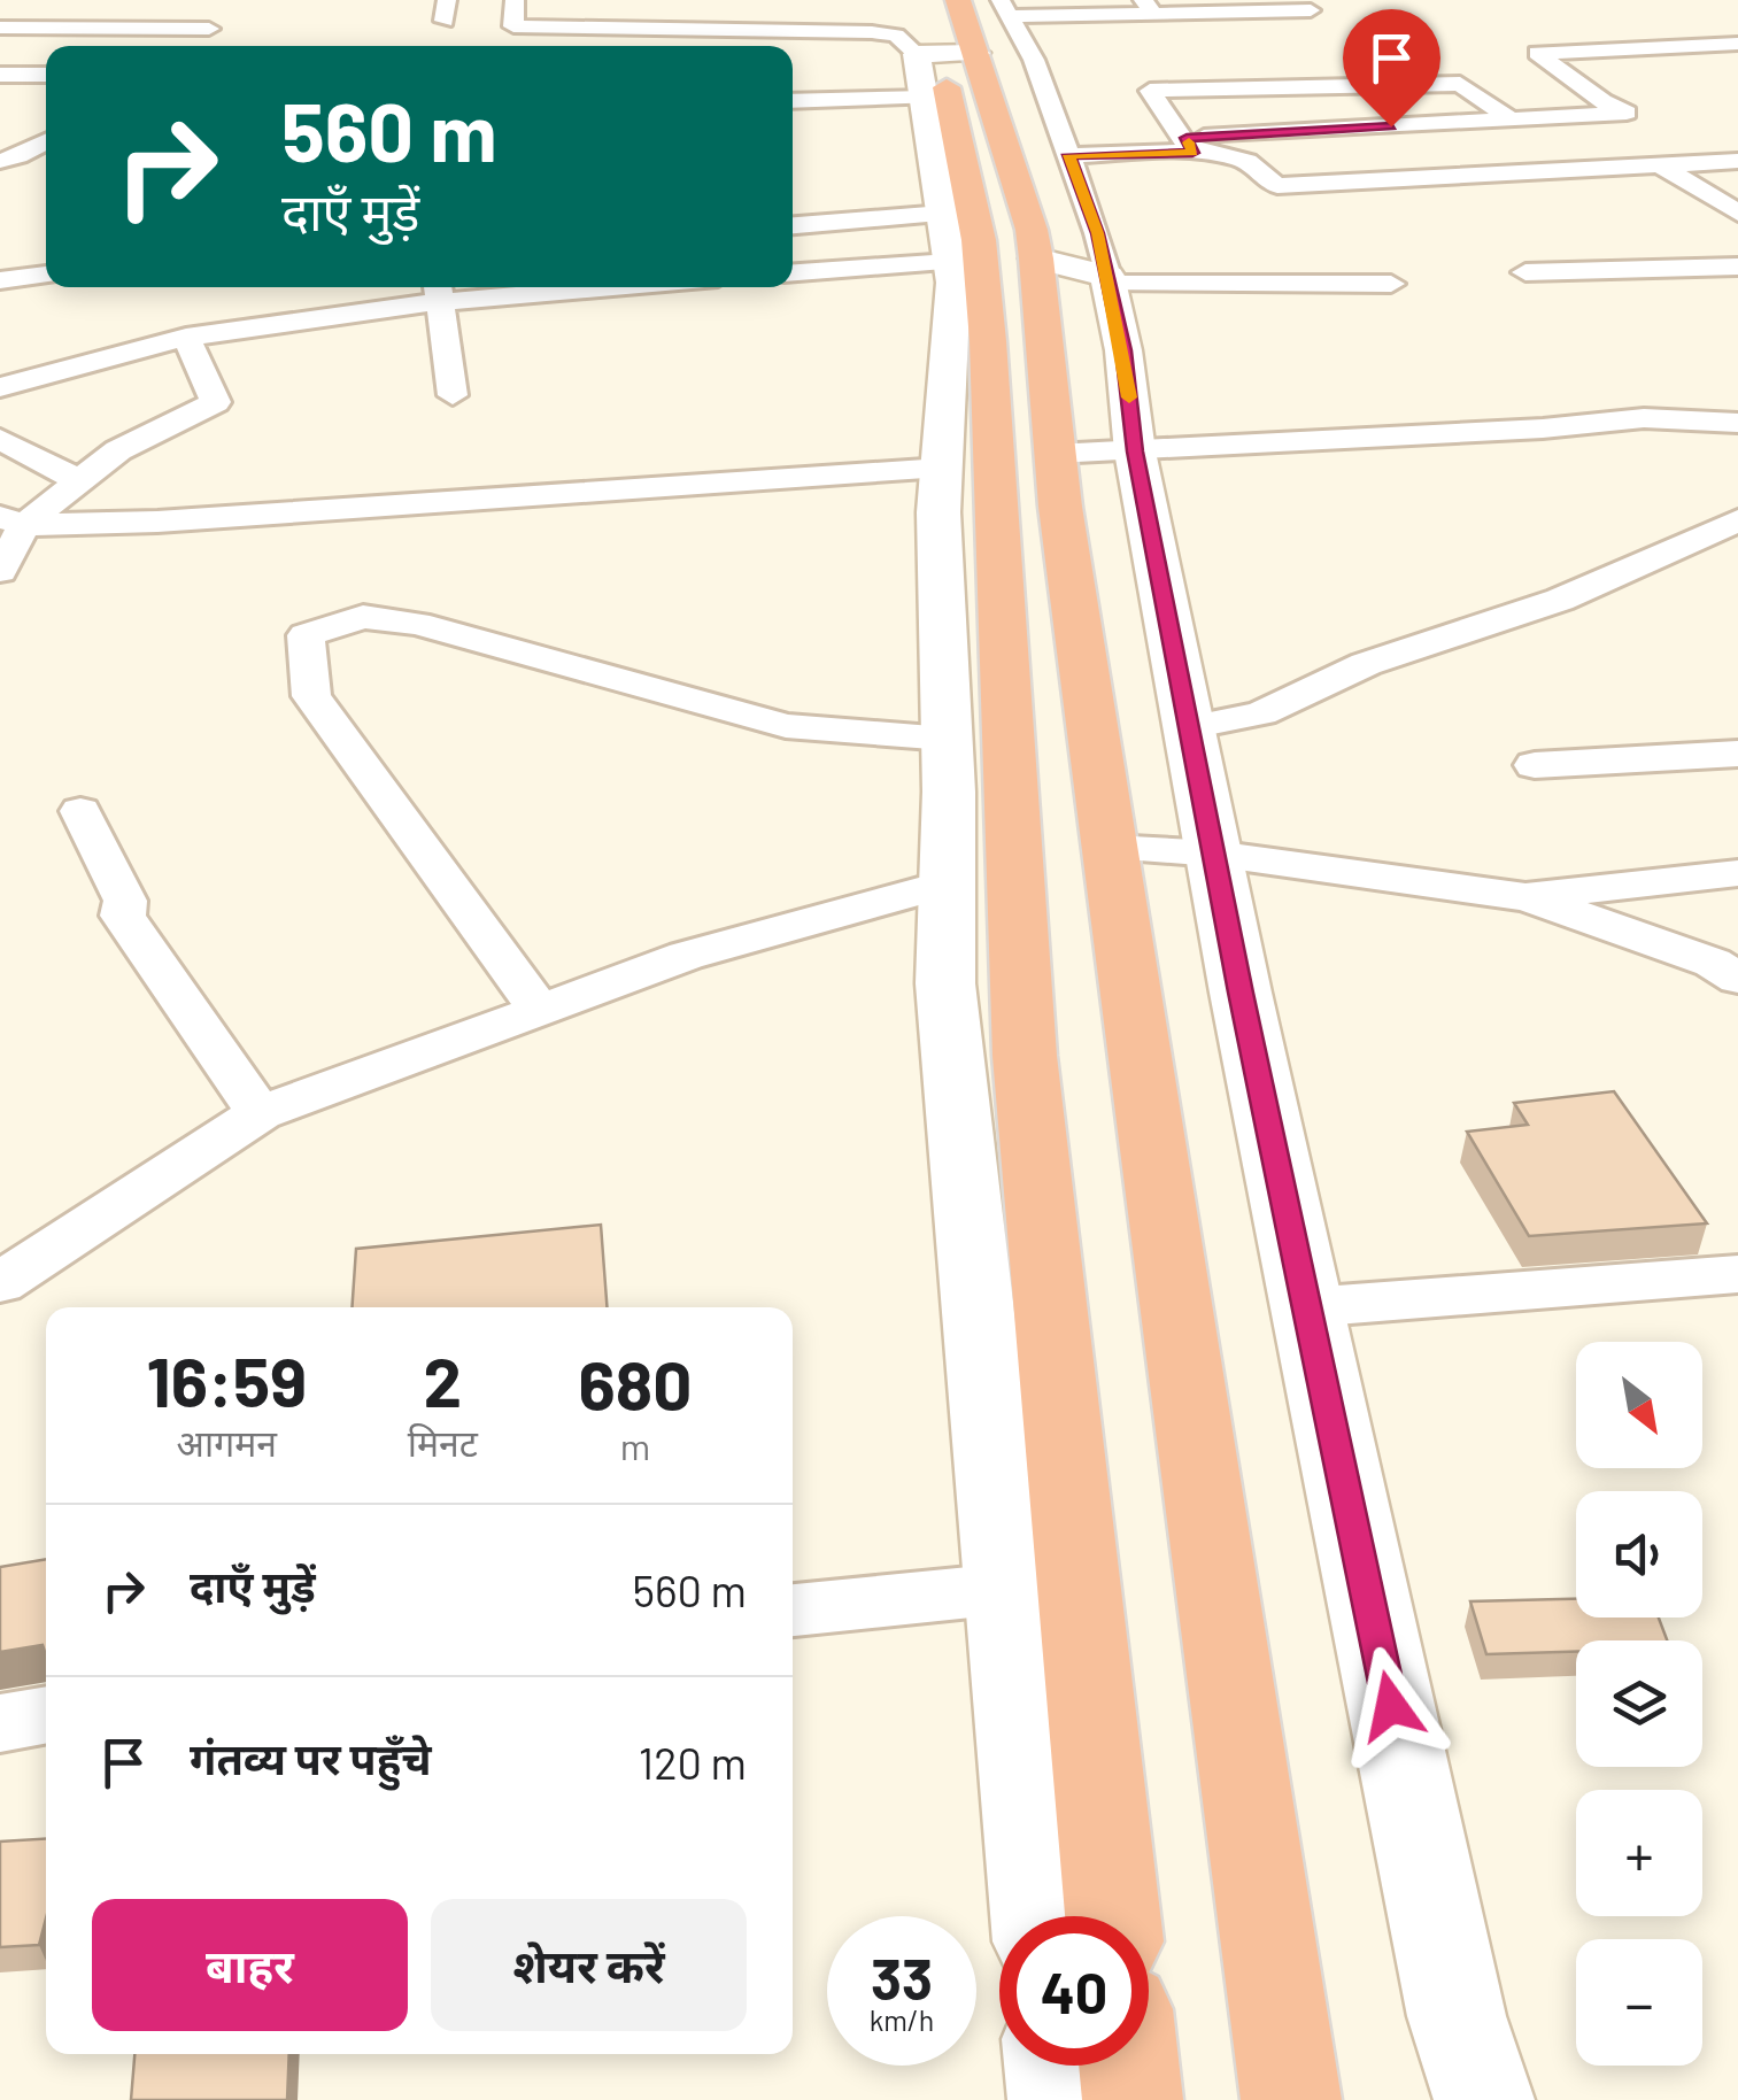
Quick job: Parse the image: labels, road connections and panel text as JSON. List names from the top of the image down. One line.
{"north":"bottom right","page":{"turn":["560 m","दाएँ मुड़ें"],"eta":["16:59","आगमन","2","मिनट","680","m"],"map_buttons":["+","−"],"list":[{"name":"दाएँ मुड़ें","value":"560 m"},{"name":"गंतव्य पर पहुँचे","value":"120 m"}],"buttons":["बाहर","शेयर करें"],"speed":"33 km/h","limit":"40"}}
